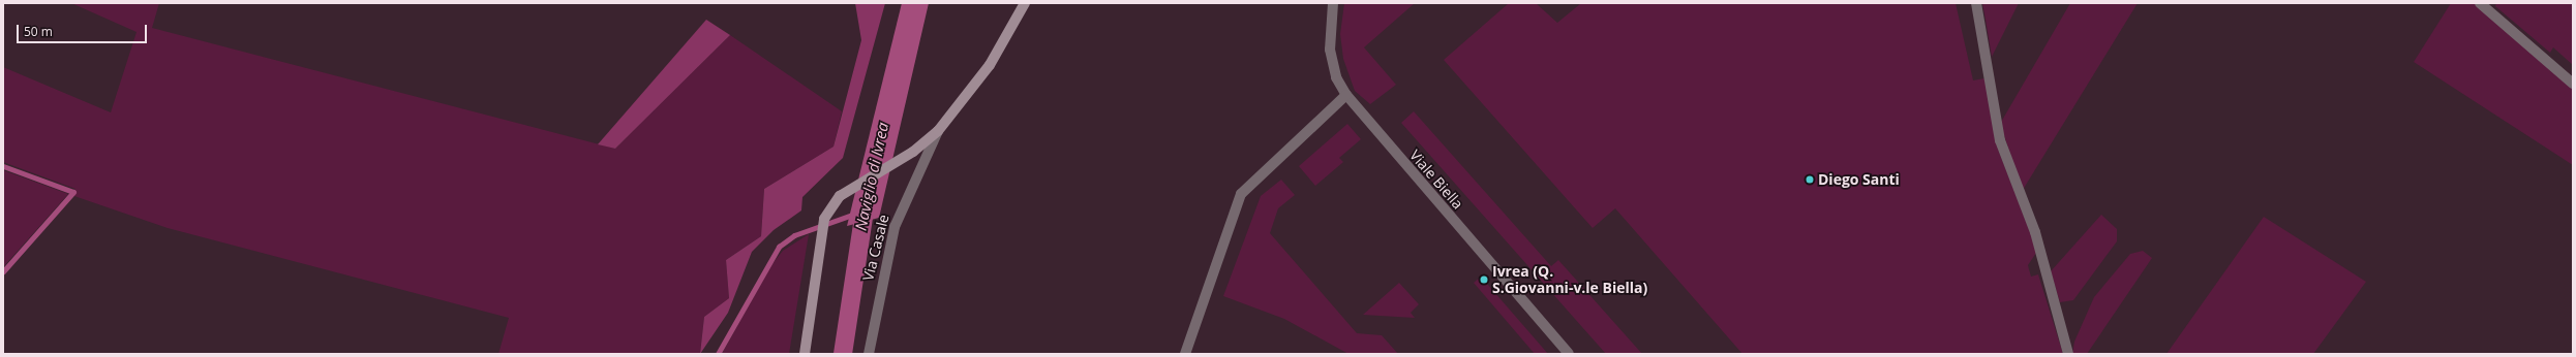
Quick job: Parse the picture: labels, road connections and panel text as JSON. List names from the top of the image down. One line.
{"streets":{"main road":["Via Casale"],"street":["Viale Biella"]},"water":["Naviglio di Ivrea"],"places":["Diego Santi","Ivrea (Q. S.Giovanni-v.le Biella)"],"scale_bar":"50 m"}
